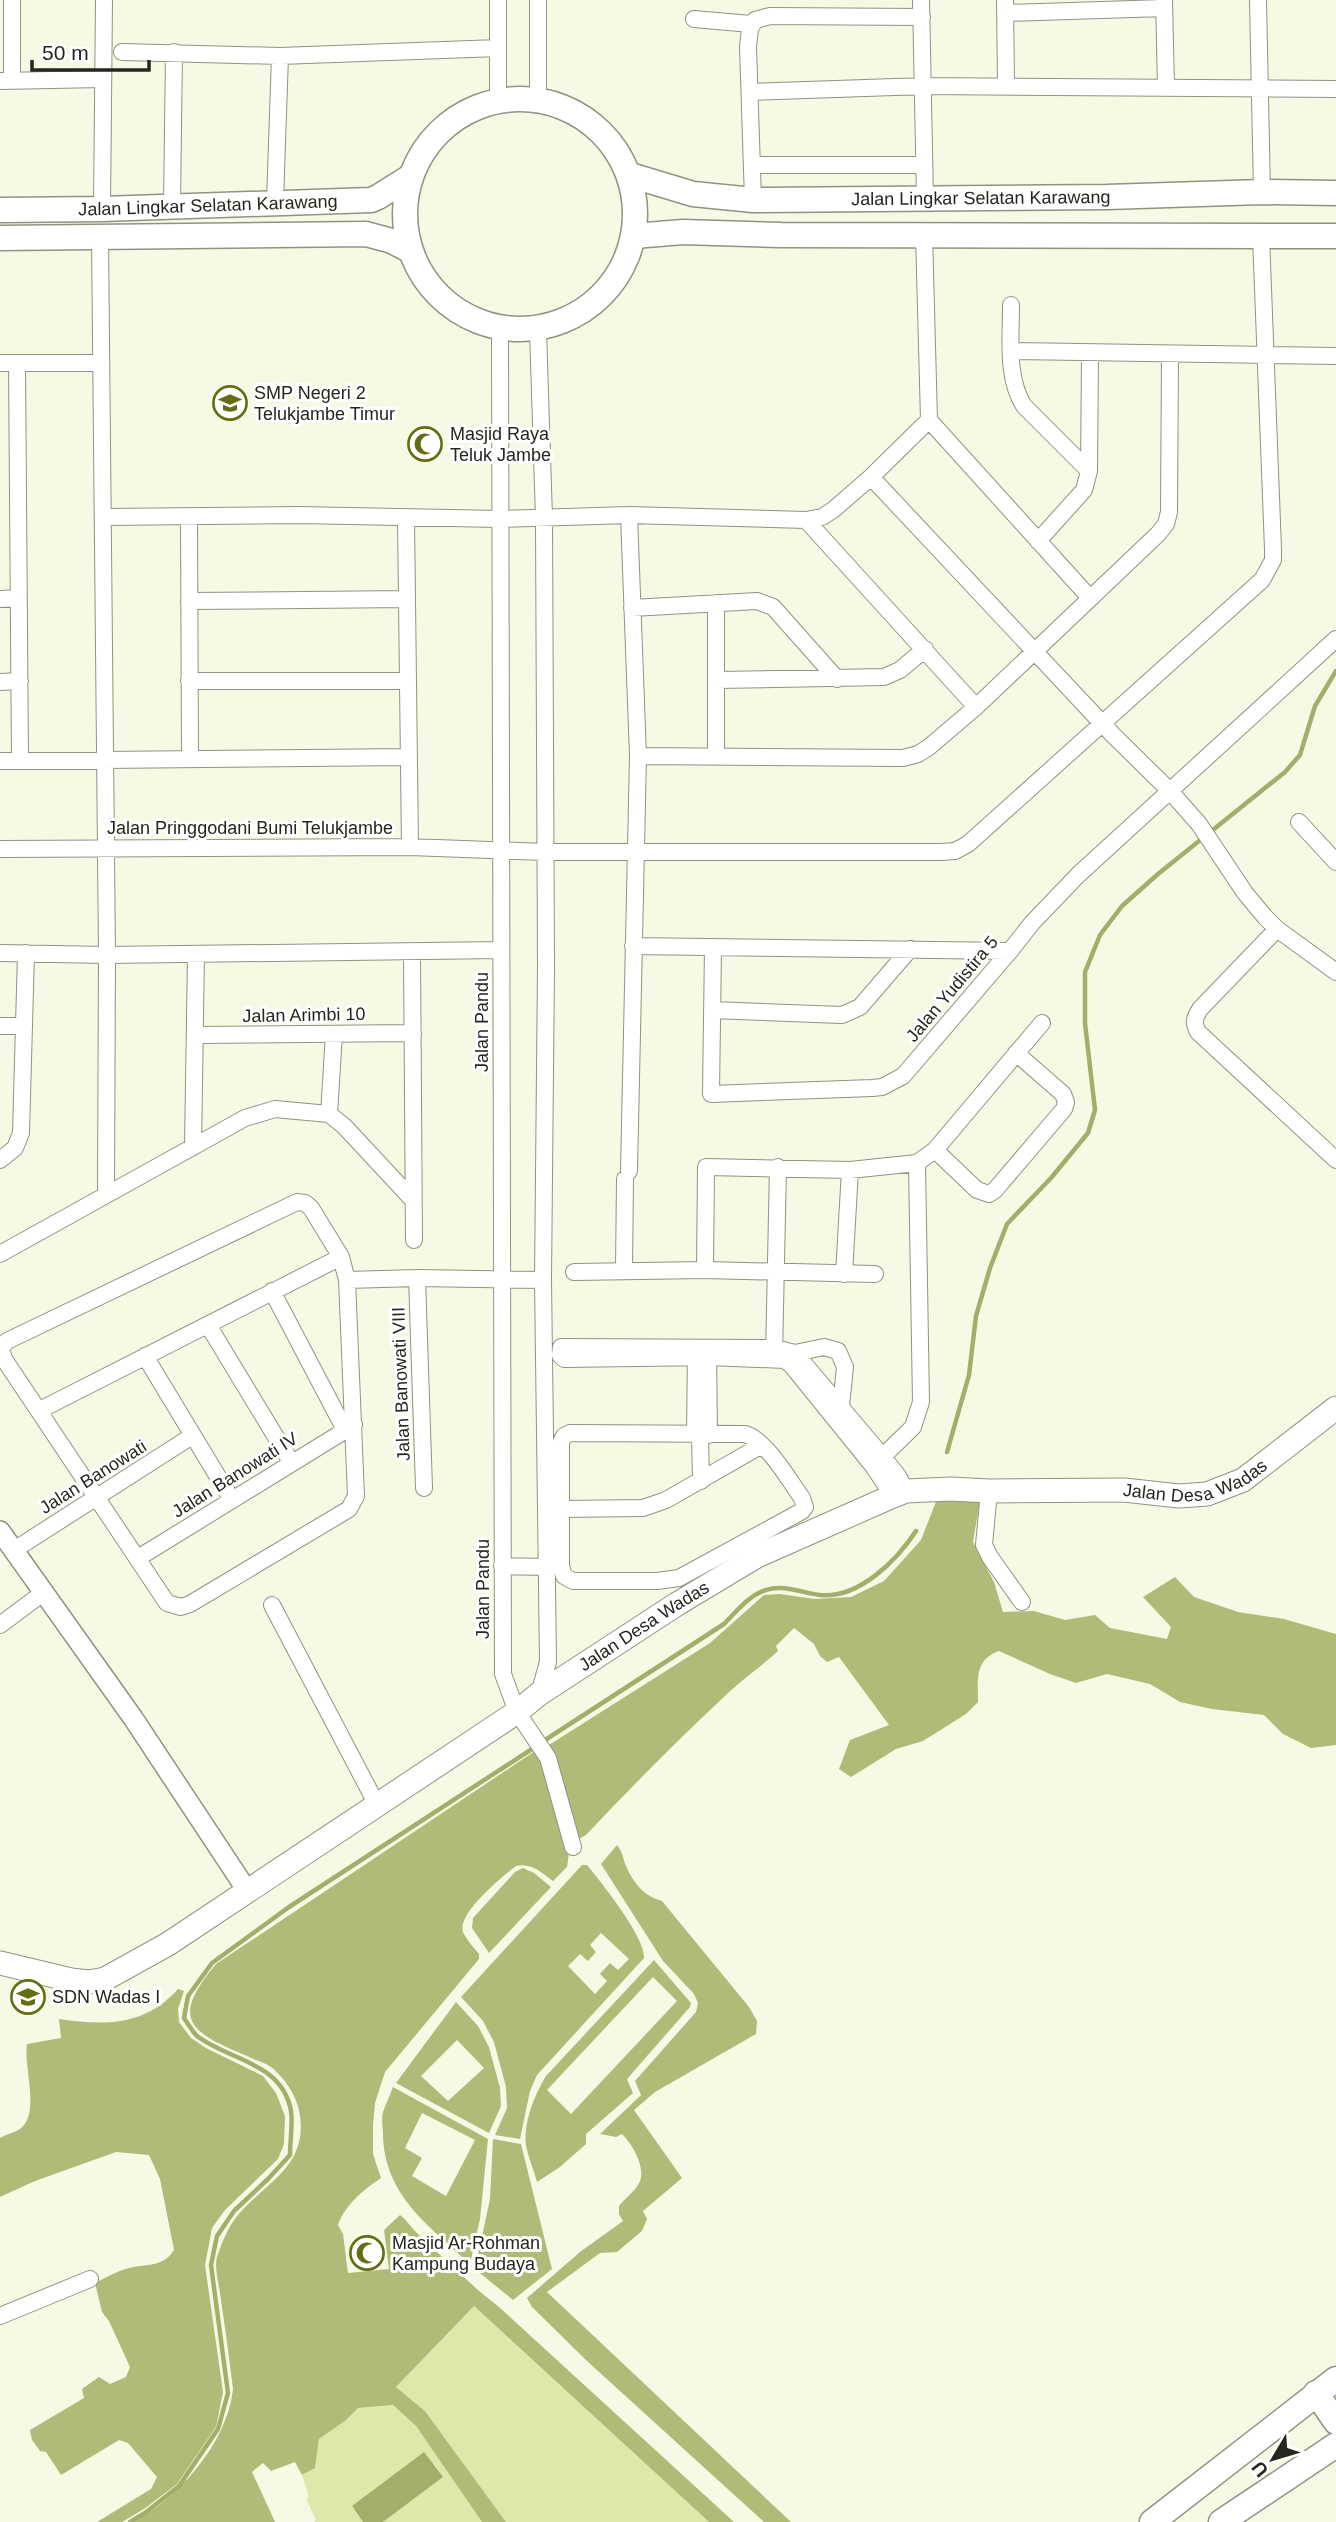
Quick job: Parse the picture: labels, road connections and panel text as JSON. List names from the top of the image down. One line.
{"streets":{"main road":["Jalan Lingkar Selatan Karawang","Jalan Desa Wadas"],"street":["Jalan Pringgodani Bumi Telukjambe","Jalan Yudistira 5","Jalan Arimbi 10","Jalan Pandu","Jalan Banowati VIII","Jalan Banowati IV","Jalan Banowati"]},"crossings":[["Jalan Lingkar Selatan Karawang","Jalan Pringgodani Bumi Telukjambe"],["Jalan Lingkar Selatan Karawang","Jalan Pandu"],["Jalan Pringgodani Bumi Telukjambe","Jalan Pandu"],["Jalan Pandu","Jalan Desa Wadas"]],"places":{"school or university":["SMP Negeri 2 Telukjambe Timur","SDN Wadas I"],"mosque":["Masjid Raya Teluk Jambe","Masjid Ar-Rohman Kampung Budaya"]},"scale_bar":"50 m","north":"bottom left"}
